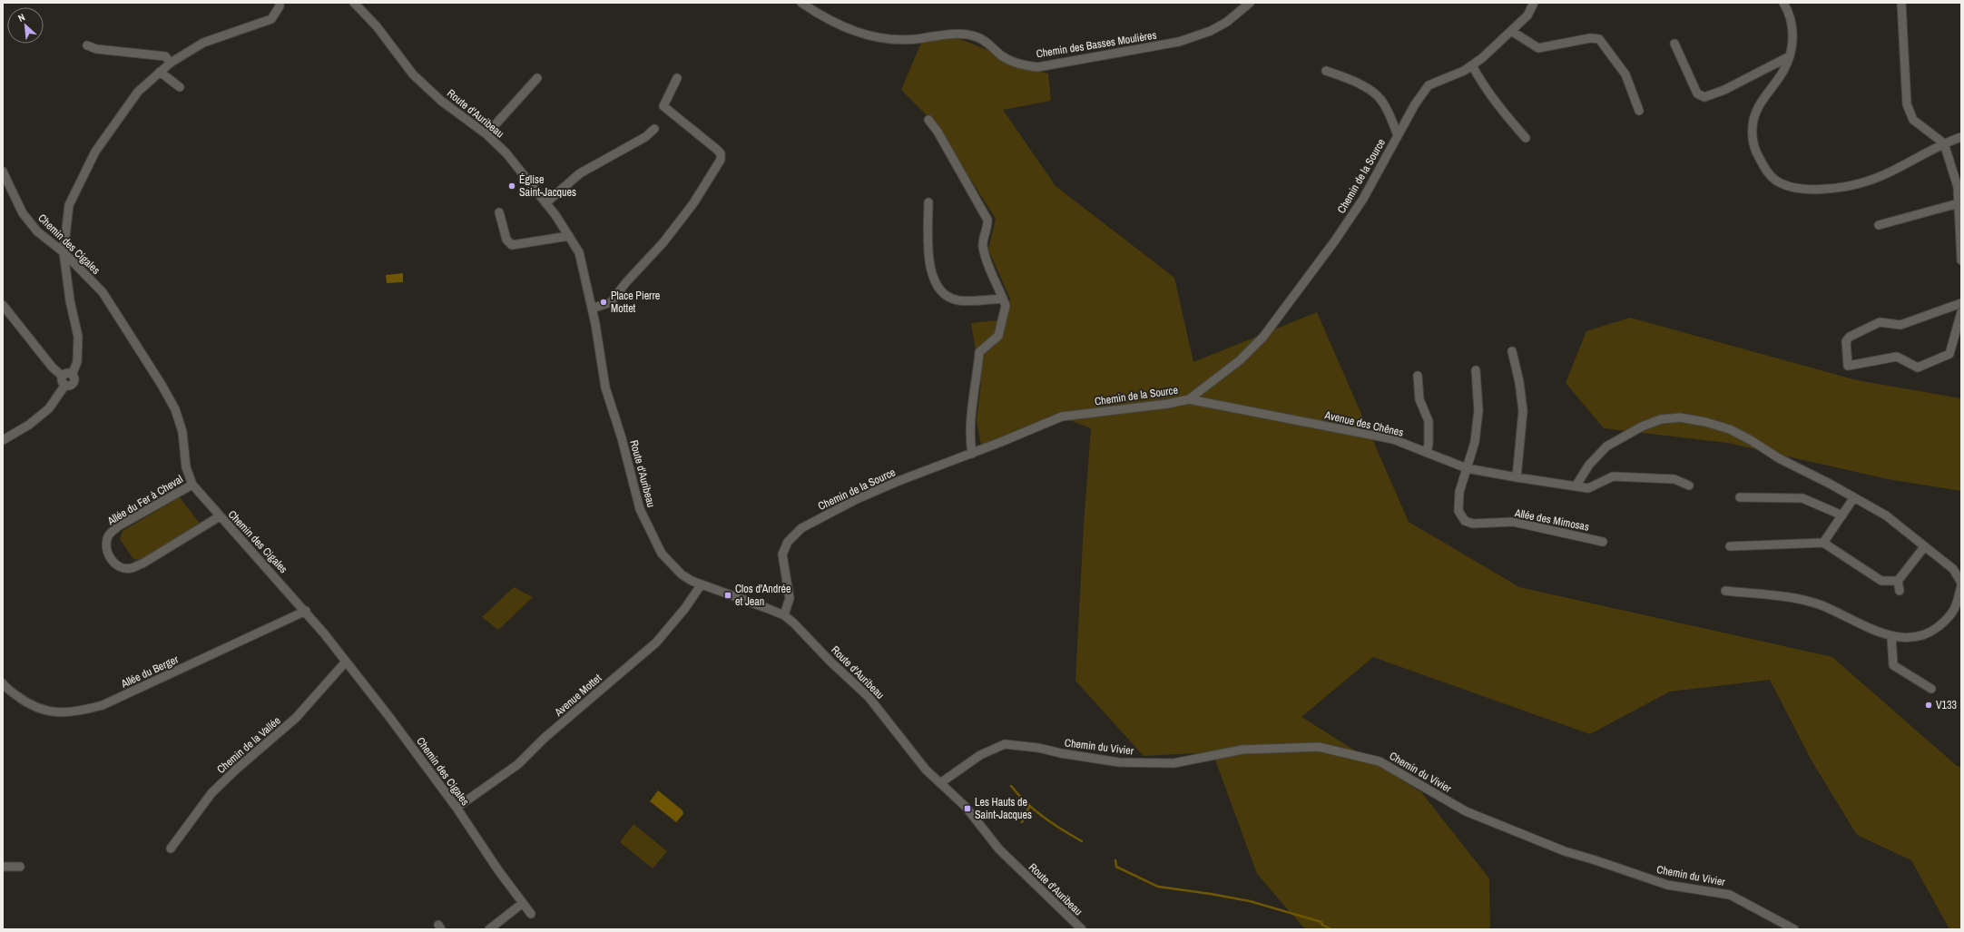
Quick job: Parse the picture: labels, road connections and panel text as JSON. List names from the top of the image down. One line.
{"streets":{"street":["Chemin des Basses Moulières","Route d'Auribeau","Chemin de la Source","Chemin des Cigales","Avenue des Chênes","Allée du Fer à Cheval","Allée des Mimosas","Allée du Berger","Avenue Mottet","Chemin de la Vallée","Chemin du Vivier"]},"crossings":[["Route d'Auribeau","Chemin de la Source"],["Route d'Auribeau","Avenue Mottet"],["Route d'Auribeau","Chemin du Vivier"],["Chemin de la Source","Avenue des Chênes"],["Chemin des Cigales","Allée du Fer à Cheval"],["Chemin des Cigales","Allée du Berger"],["Chemin des Cigales","Avenue Mottet"],["Chemin des Cigales","Chemin de la Vallée"],["Avenue des Chênes","Allée des Mimosas"]],"places":{"other":["Église Saint-Jacques","Place Pierre Mottet","V133"],"transit":["Clos d'Andrée et Jean","Les Hauts de Saint-Jacques"]},"north":"top left"}
